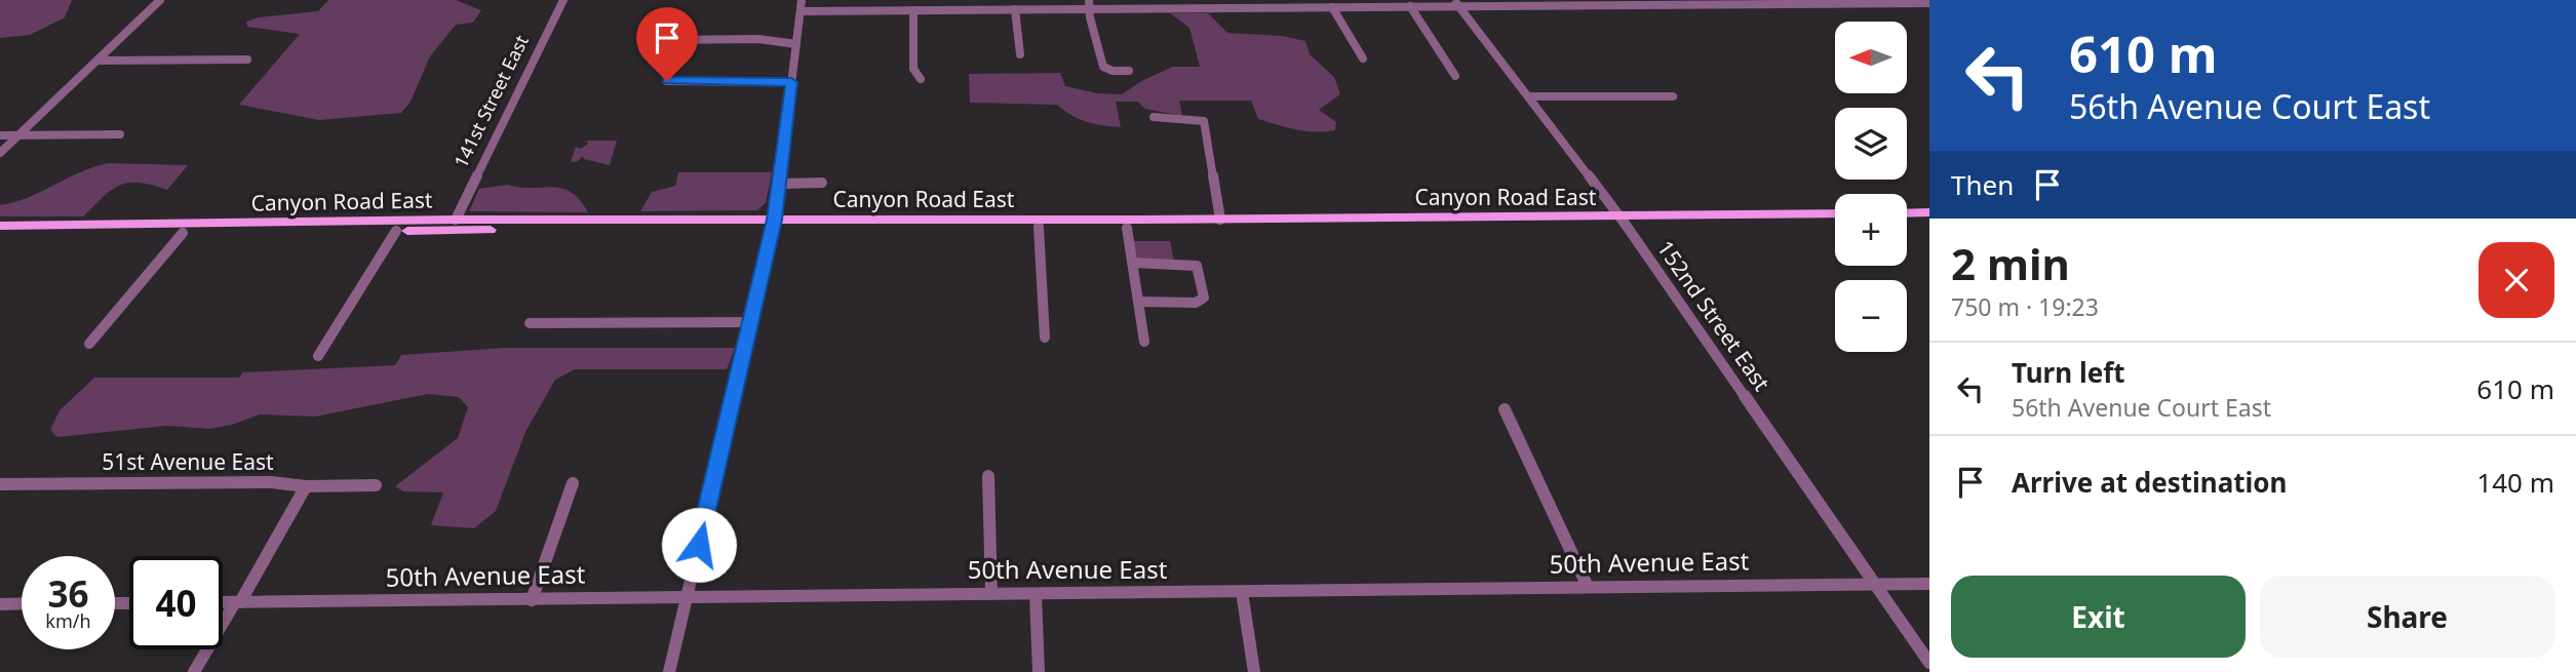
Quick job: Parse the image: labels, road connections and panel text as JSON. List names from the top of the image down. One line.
{"streets":{"main road":["Canyon Road East"],"street":["141st Street East","152nd Street East","51st Avenue East","50th Avenue East"]},"crossings":[["141st Street East","Canyon Road East"],["Canyon Road East","152nd Street East"],["152nd Street East","50th Avenue East"]],"north":"left","page":{"turn":["610 m","56th Avenue Court East"],"map_buttons":["+","−"],"then":"Then","heading":["2 min","750 m · 19:23"],"list":[{"name":"Turn left","note":"56th Avenue Court East","value":"610 m"},{"name":"Arrive at destination","value":"140 m"}],"speed":"36 km/h","limit":"40","buttons":["Exit","Share"]}}
